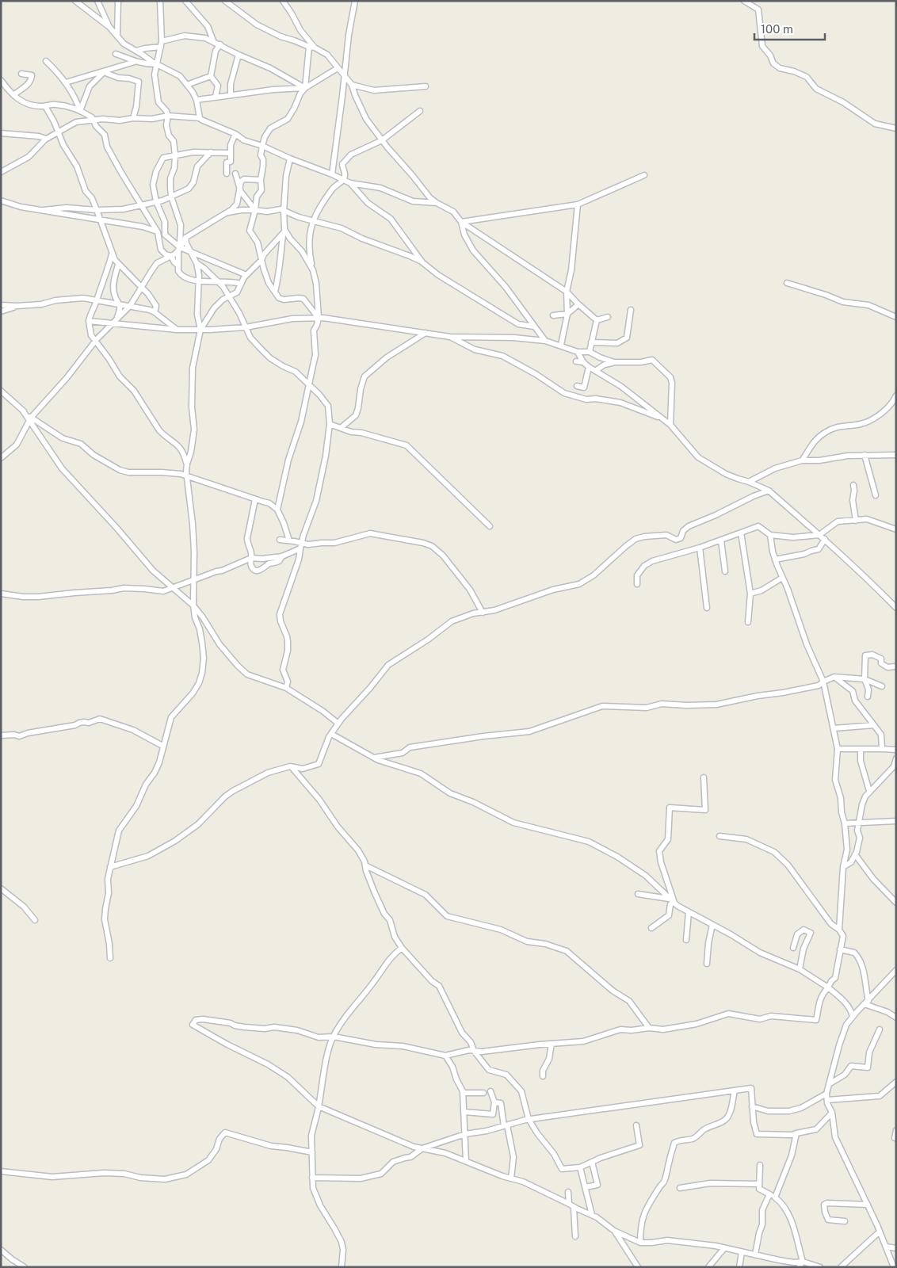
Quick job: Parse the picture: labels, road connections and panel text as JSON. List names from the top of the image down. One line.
{"scale_bar":"100 m"}
